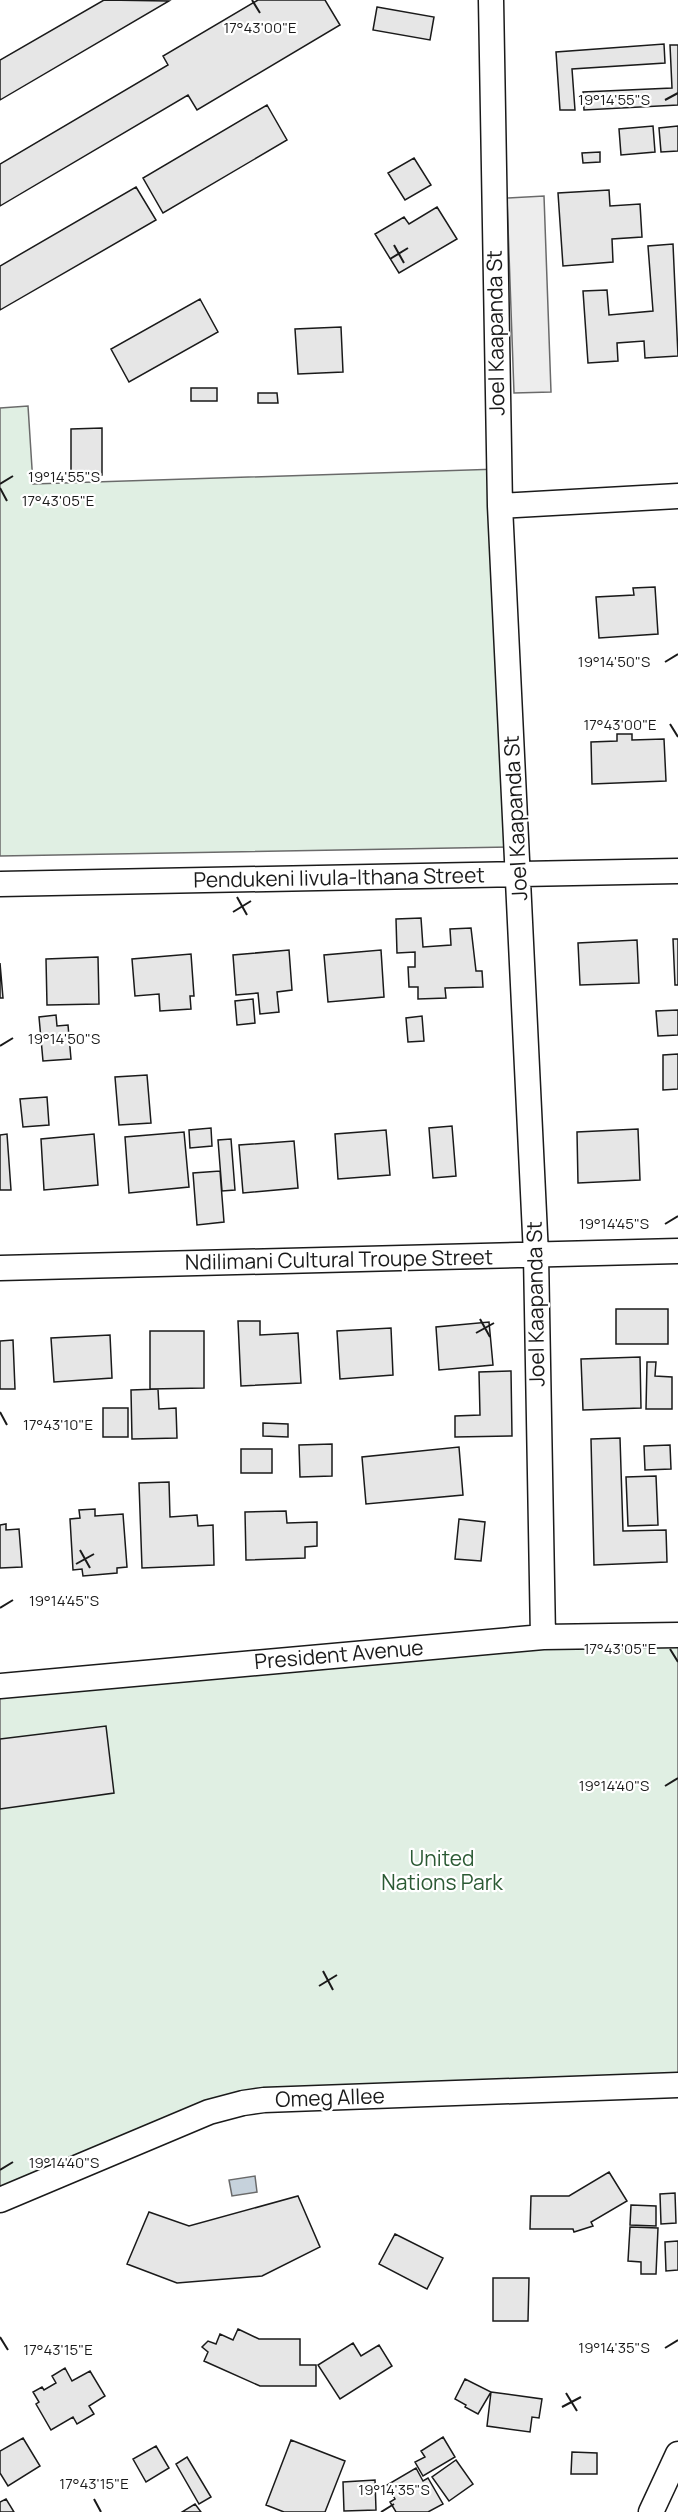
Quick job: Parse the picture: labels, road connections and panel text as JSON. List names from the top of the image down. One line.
{"streets":{"street":["Joel Kaapanda St","Pendukeni Iivula-Ithana Street","Ndilimani Cultural Troupe Street","President Avenue","Omeg Allee"]},"crossings":[["Joel Kaapanda St","Pendukeni Iivula-Ithana Street"],["Joel Kaapanda St","Ndilimani Cultural Troupe Street"],["Joel Kaapanda St","President Avenue"]],"parks":["United Nations Park"],"coordinates":["17°43'00\"E","19°14'55\"S","17°43'05\"E","19°14'50\"S","19°14'45\"S","17°43'10\"E","19°14'40\"S","19°14'35\"S","17°43'15\"E"]}
